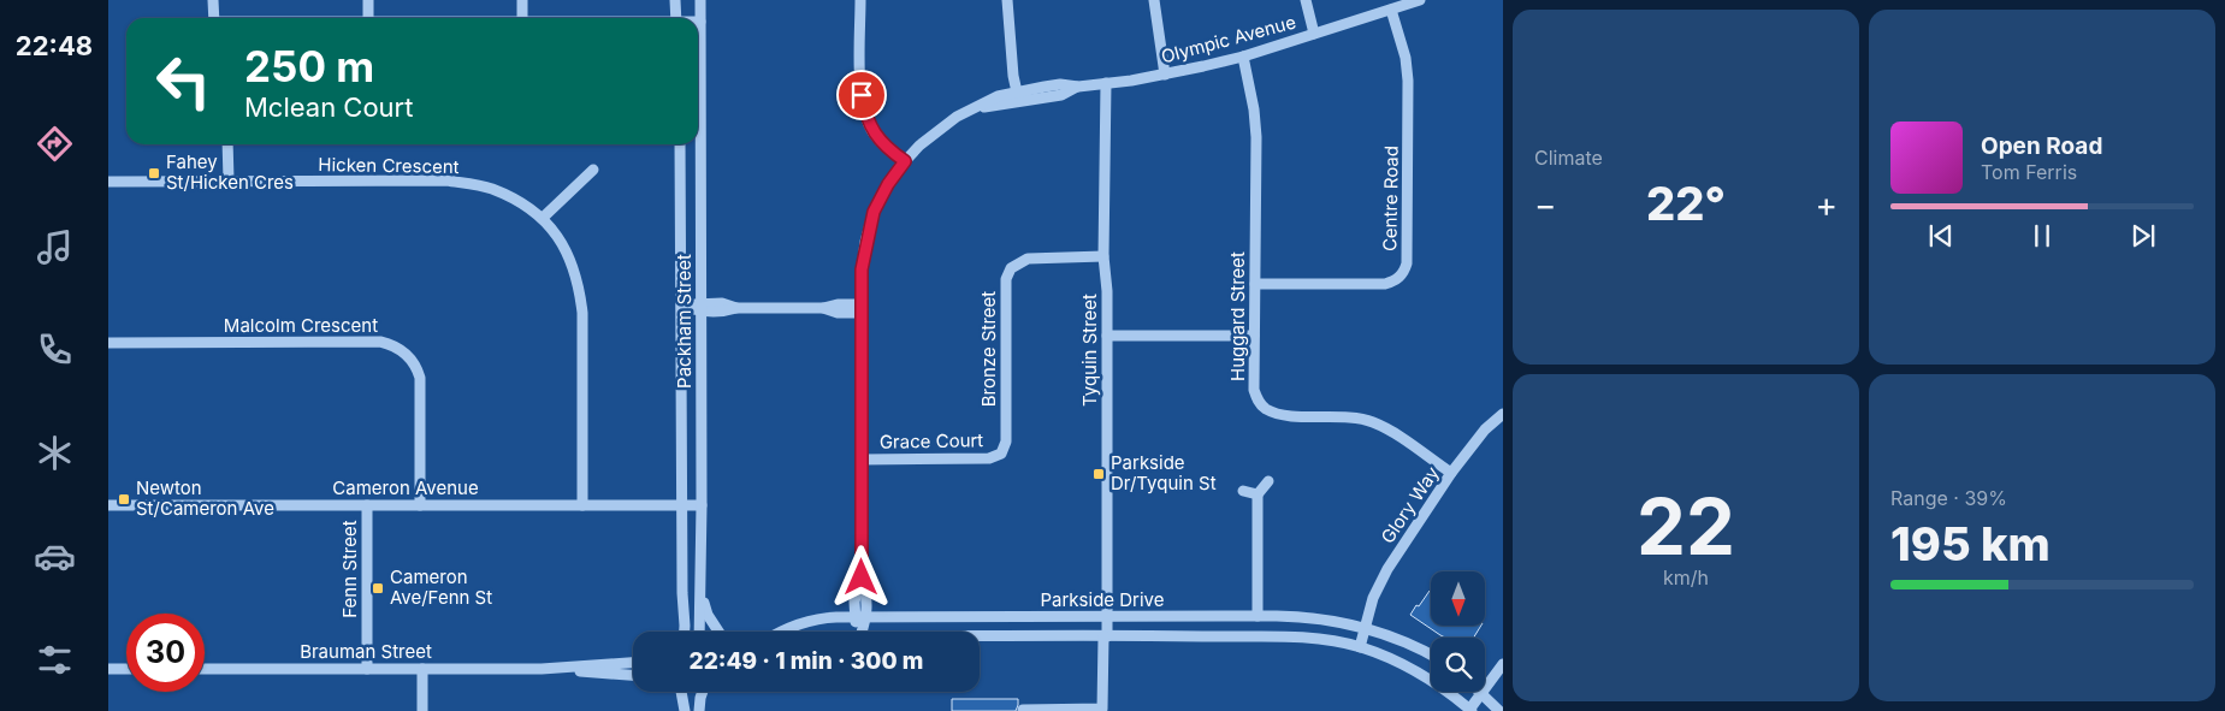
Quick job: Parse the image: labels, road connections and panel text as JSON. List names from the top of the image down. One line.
{"streets":{"street":["Olympic Avenue","Hicken Crescent","Centre Road","Huggard Street","Packham Street","Malcolm Crescent","Bronze Street","Tyquin Street","Grace Court","Cameron Avenue","Glory Way","Fenn Street","Parkside Drive","Brauman Street"]},"crossings":[["Olympic Avenue","Centre Road"],["Olympic Avenue","Huggard Street"],["Olympic Avenue","Tyquin Street"],["Olympic Avenue","Grace Court"],["Olympic Avenue","Parkside Drive"],["Hicken Crescent","Cameron Avenue"],["Centre Road","Huggard Street"],["Huggard Street","Glory Way"],["Packham Street","Cameron Avenue"],["Malcolm Crescent","Cameron Avenue"],["Bronze Street","Tyquin Street"],["Bronze Street","Grace Court"],["Tyquin Street","Parkside Drive"],["Cameron Avenue","Fenn Street"],["Glory Way","Parkside Drive"],["Fenn Street","Brauman Street"]],"places":{"transit":["Fahey St/Hicken Cres","Parkside Dr/Tyquin St","Newton St/Cameron Ave","Cameron Ave/Fenn St"]},"north":"bottom","page":{"tabs":"22:48","tile":["Climate",["22","km/h"],["Range · 39%","195 km"]],"turn":["250 m","Mclean Court"],"song":["Open Road","Tom Ferris"],"heat":["−","22°","+"],"limit":"30","trip":"22:49 · 1 min · 300 m"}}
